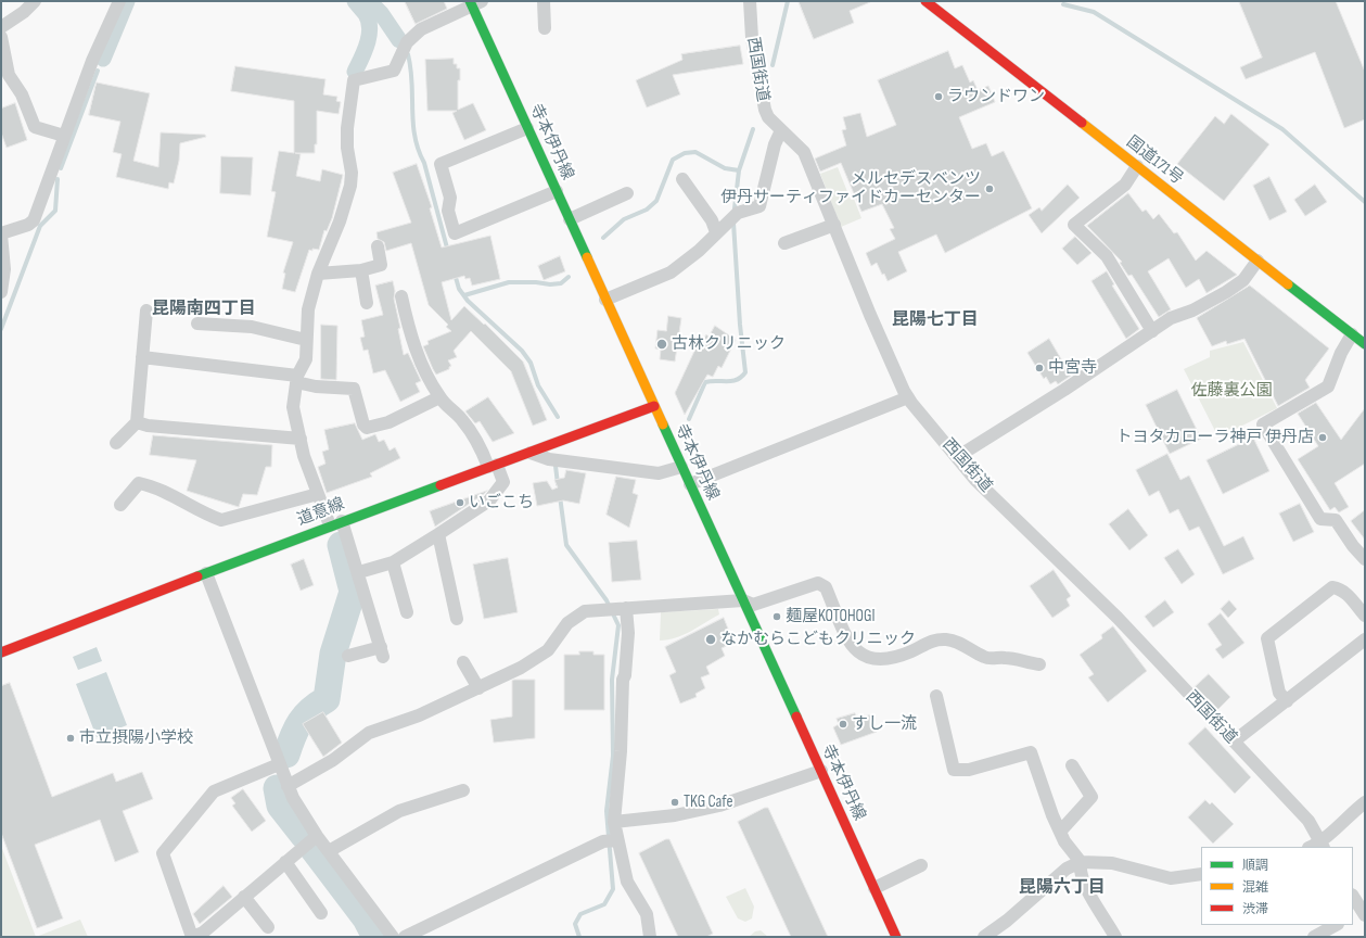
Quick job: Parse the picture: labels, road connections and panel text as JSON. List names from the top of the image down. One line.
{"streets":{"main road":["寺本伊丹線","国道171号","道意線"],"street":["西国街道"]},"crossings":[["寺本伊丹線","道意線"]],"districts":["昆陽南四丁目","昆陽七丁目","昆陽六丁目"],"parks":["佐藤裏公園"],"places":["ラウンドワン","メルセデスベンツ 伊丹サーティファイドカーセンター","古林クリニック","中宮寺","トヨタカローラ神戸 伊丹店","いごこち","麺屋KOTOHOGI","なかむらこどもクリニック","すし一流","市立摂陽小学校","TKG Cafe"],"legend":["順調","混雑","渋滞"]}
